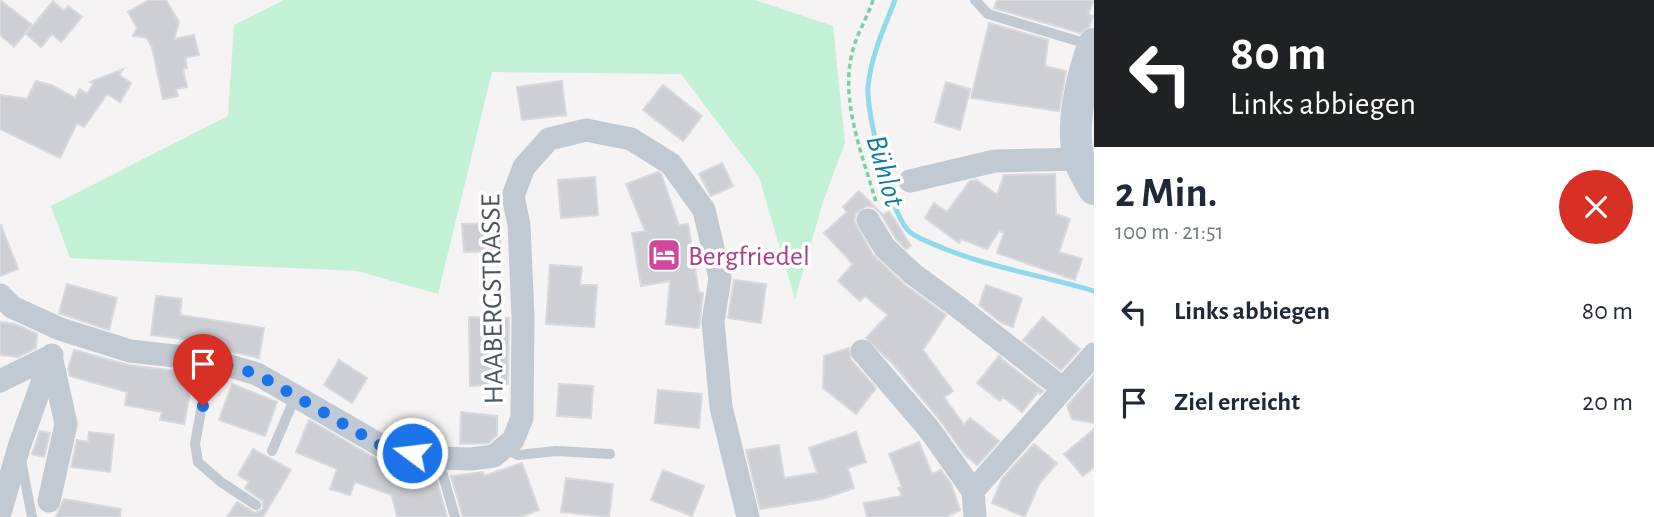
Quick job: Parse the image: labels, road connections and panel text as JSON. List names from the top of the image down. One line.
{"streets":{"street":["HAABERGSTRASSE"]},"water":["Bühlot"],"places":{"hotel":["Bergfriedel"]},"page":{"turn":["80 m","Links abbiegen"],"heading":["2 Min.","100 m · 21:51"],"list":[{"name":"Links abbiegen","value":"80 m"},{"name":"Ziel erreicht","value":"20 m"}]}}
